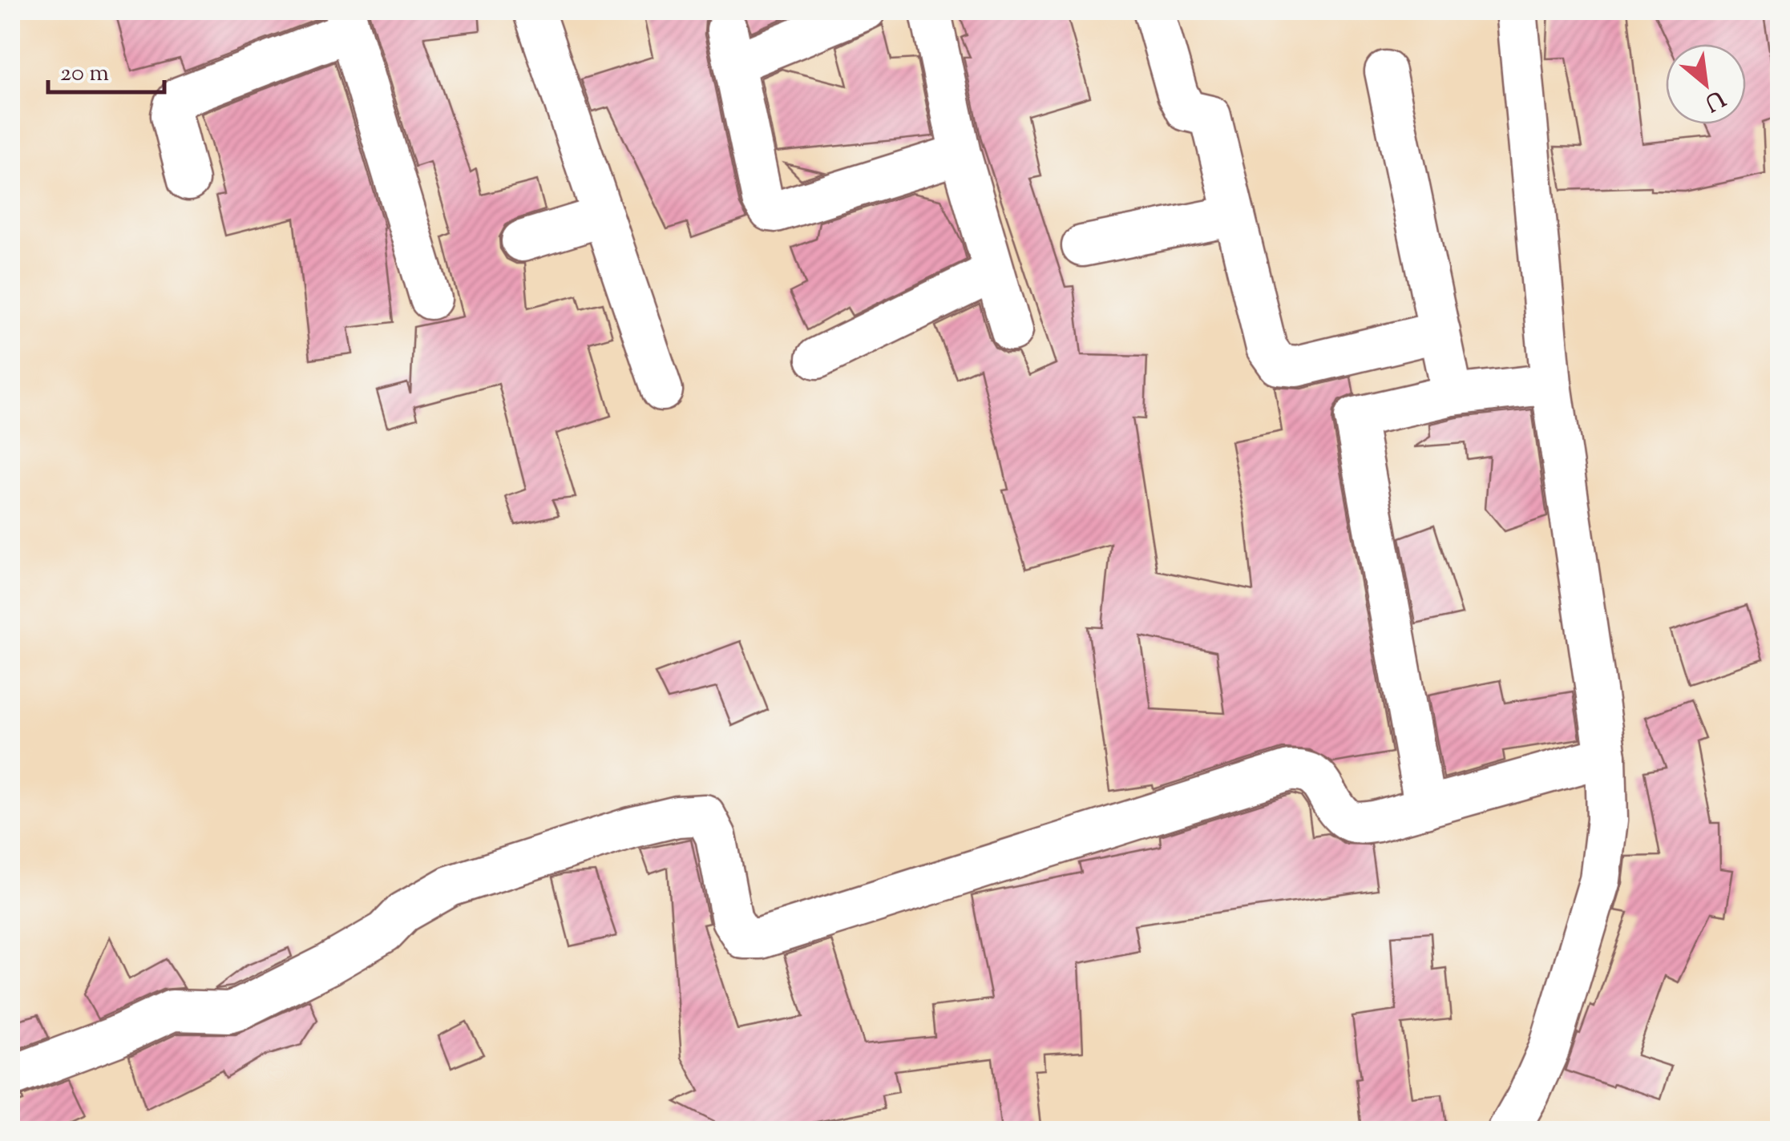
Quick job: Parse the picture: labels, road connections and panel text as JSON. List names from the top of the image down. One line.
{"scale_bar":"20 m","north":"bottom right"}
